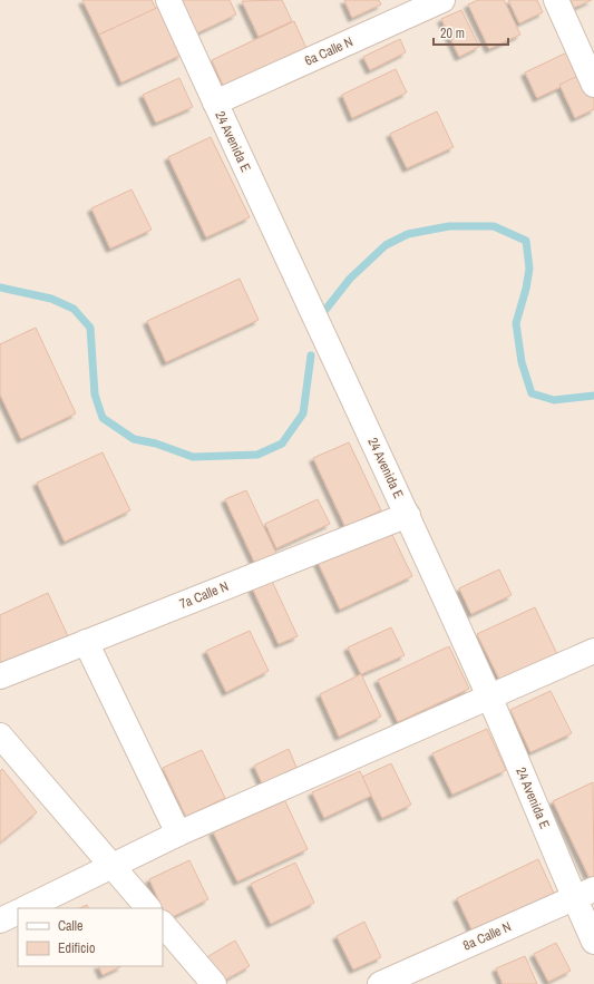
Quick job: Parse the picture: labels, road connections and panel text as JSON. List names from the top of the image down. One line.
{"streets":{"street":["6a Calle N","24 Avenida E","7a Calle N","8a Calle N"]},"crossings":[["6a Calle N","24 Avenida E"],["24 Avenida E","7a Calle N"],["24 Avenida E","8a Calle N"]],"legend":["Calle","Edificio"],"scale_bar":"20 m"}
